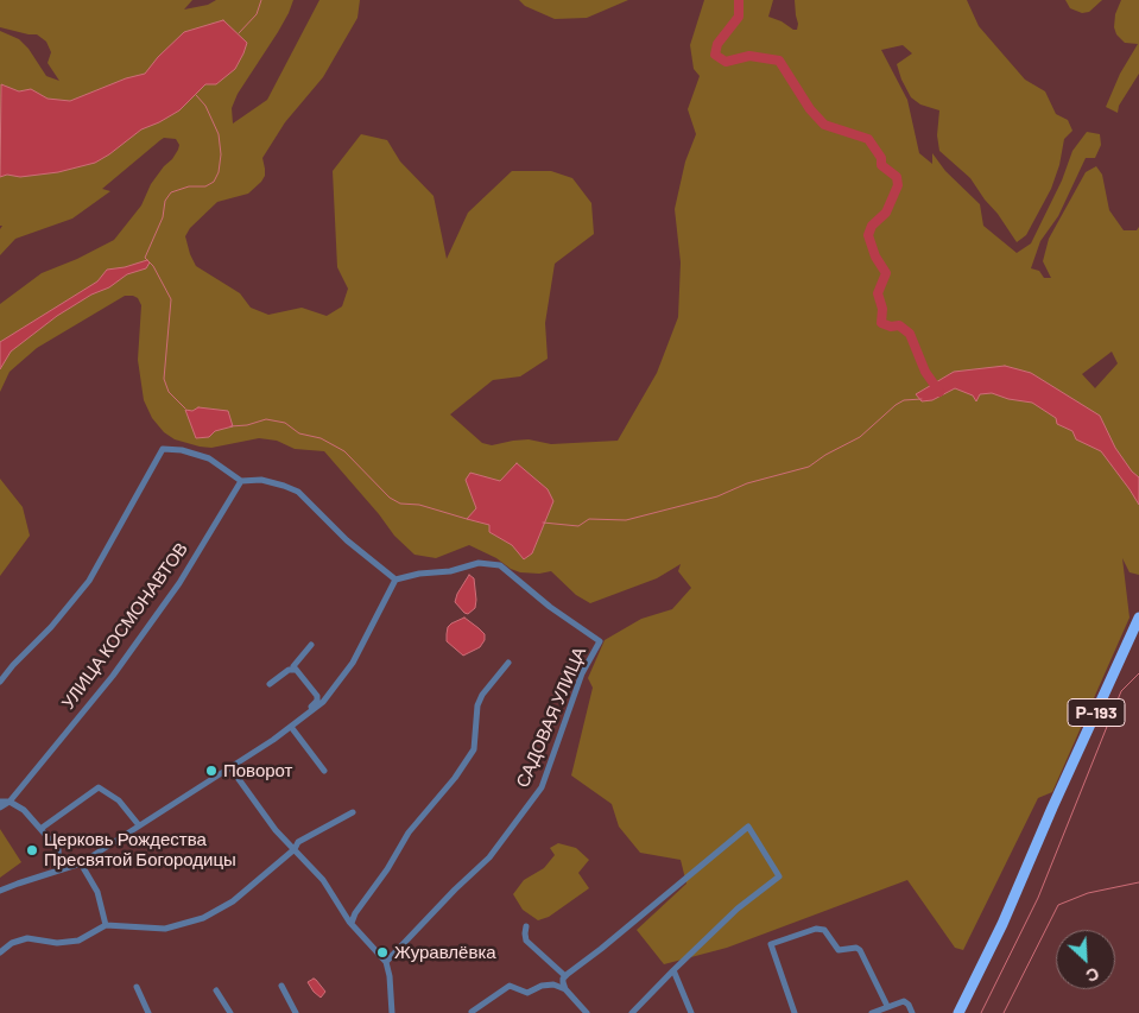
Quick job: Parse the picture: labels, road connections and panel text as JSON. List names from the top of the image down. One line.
{"streets":{"highway":["Р-193"],"street":["УЛИЦА КОСМОНАВТОВ","САДОВАЯ УЛИЦА"]},"places":["Поворот","Церковь Рождества Пресвятой Богородицы","Журавлёвка"],"north":"bottom right"}
